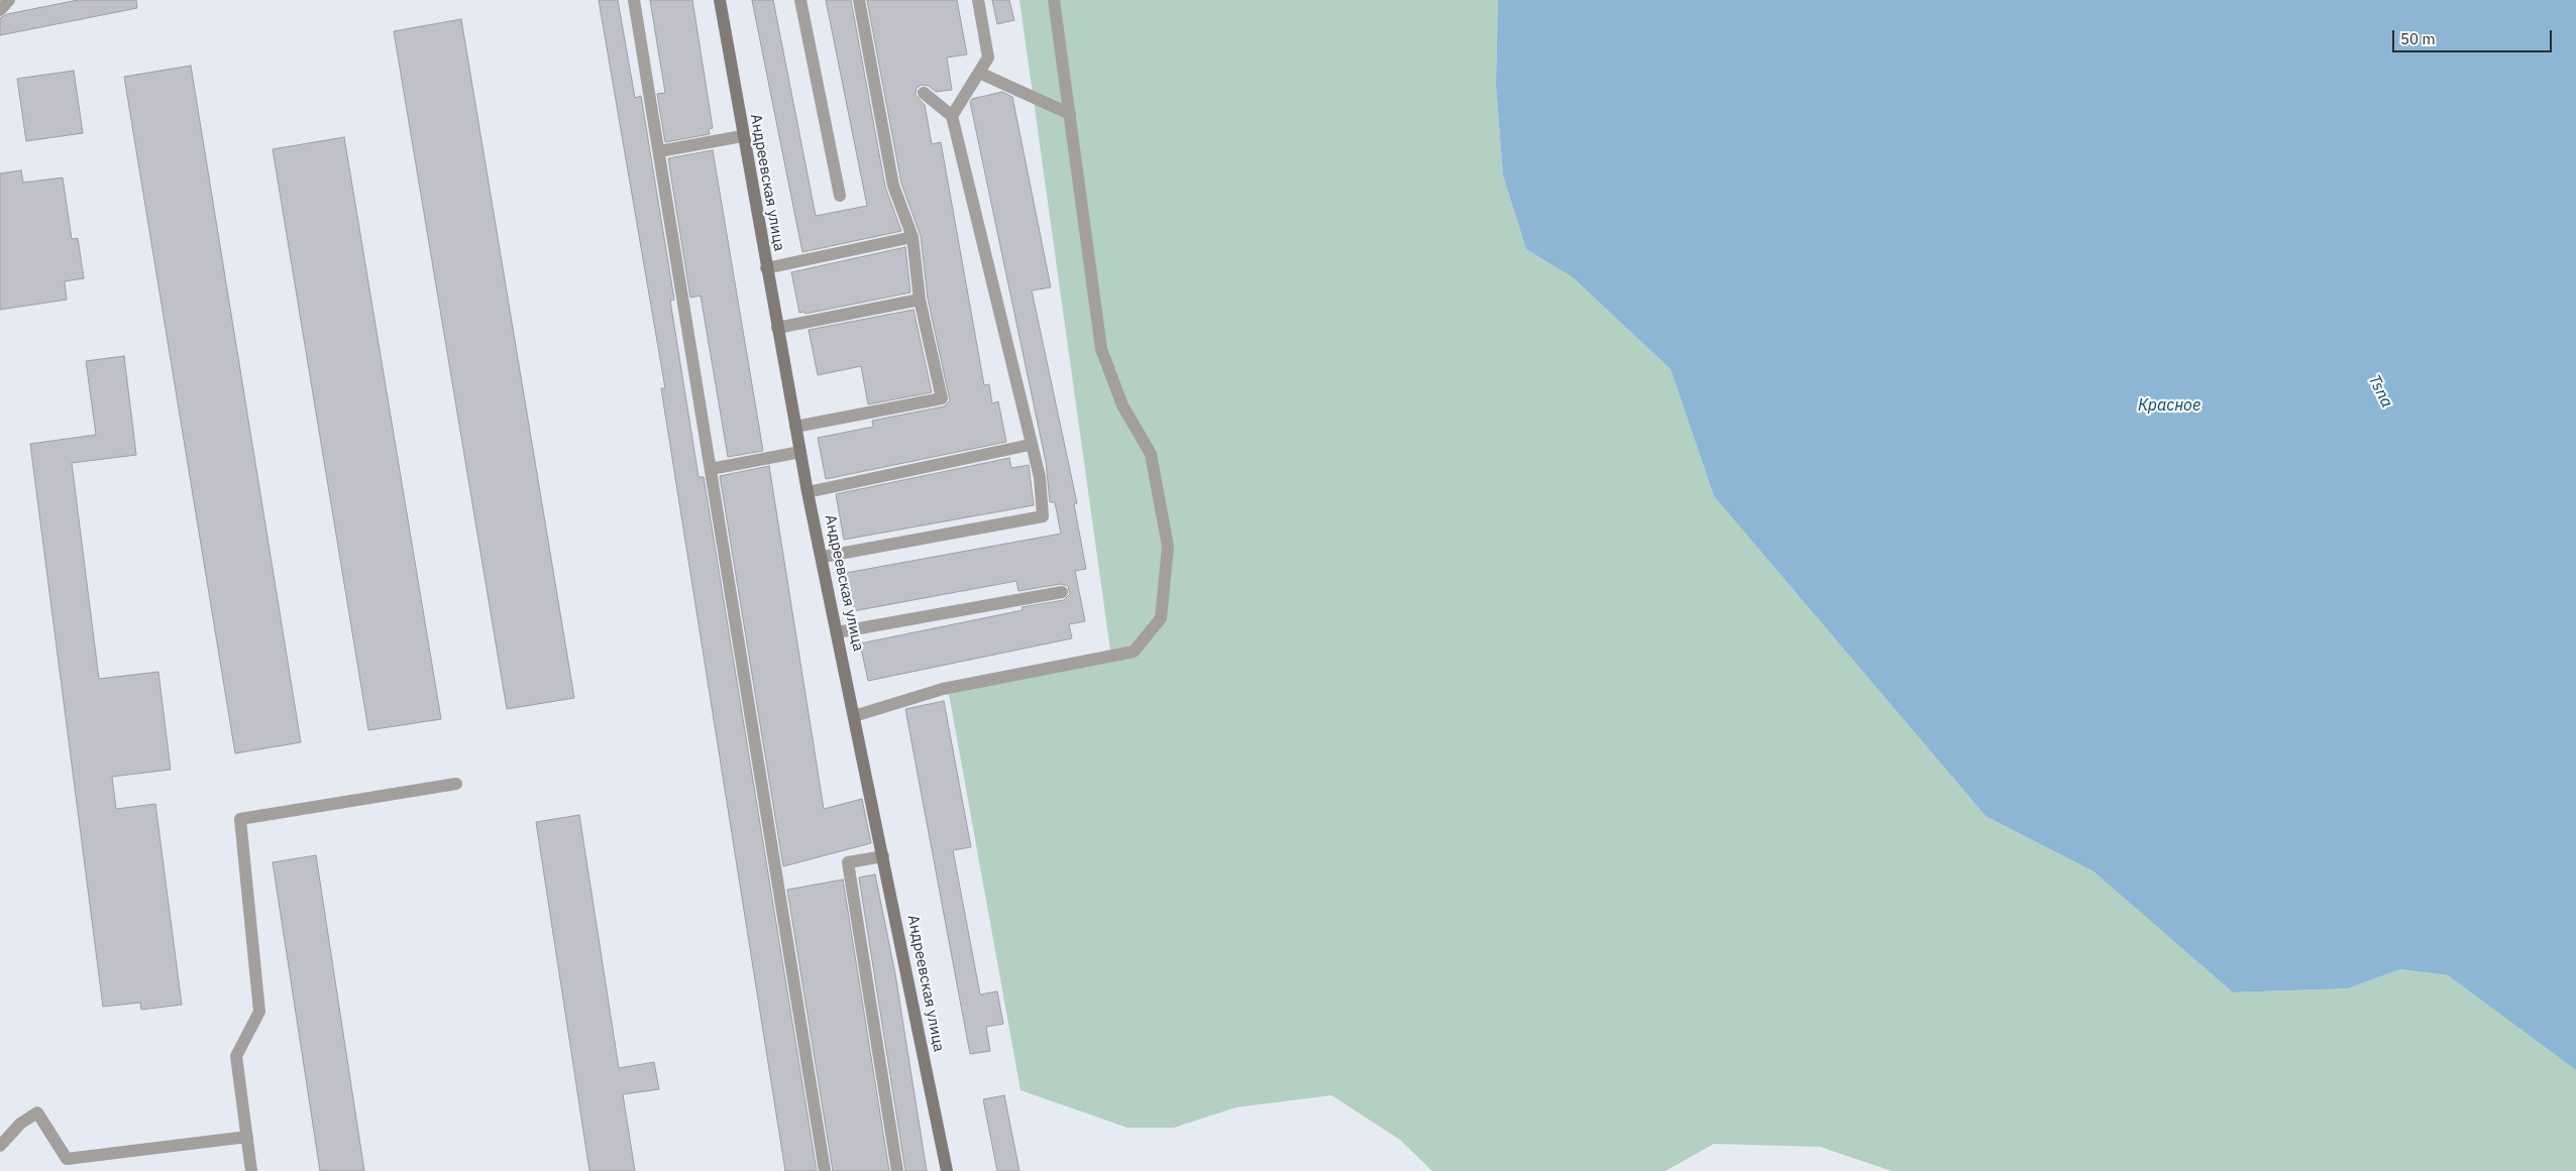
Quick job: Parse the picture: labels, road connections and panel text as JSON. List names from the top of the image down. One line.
{"streets":{"street":["Андреевская улица"]},"water":["Tsna","Красное"],"scale_bar":"50 m"}
